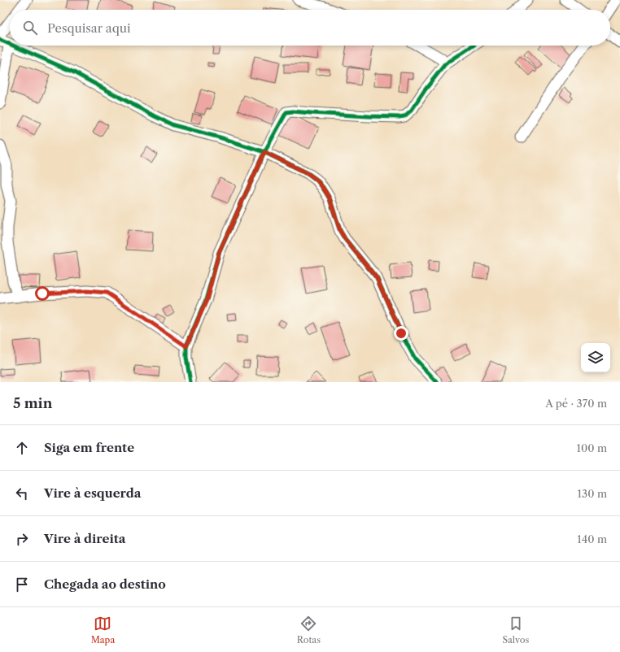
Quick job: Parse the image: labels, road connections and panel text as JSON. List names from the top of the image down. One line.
{"page":{"search":"Pesquisar aqui","heading":["5 min","A pé · 370 m"],"list":[["Siga em frente","100 m"],["Vire à esquerda","130 m"],["Vire à direita","140 m"],"Chegada ao destino"],"nav":["Mapa","Rotas","Salvos"]}}
